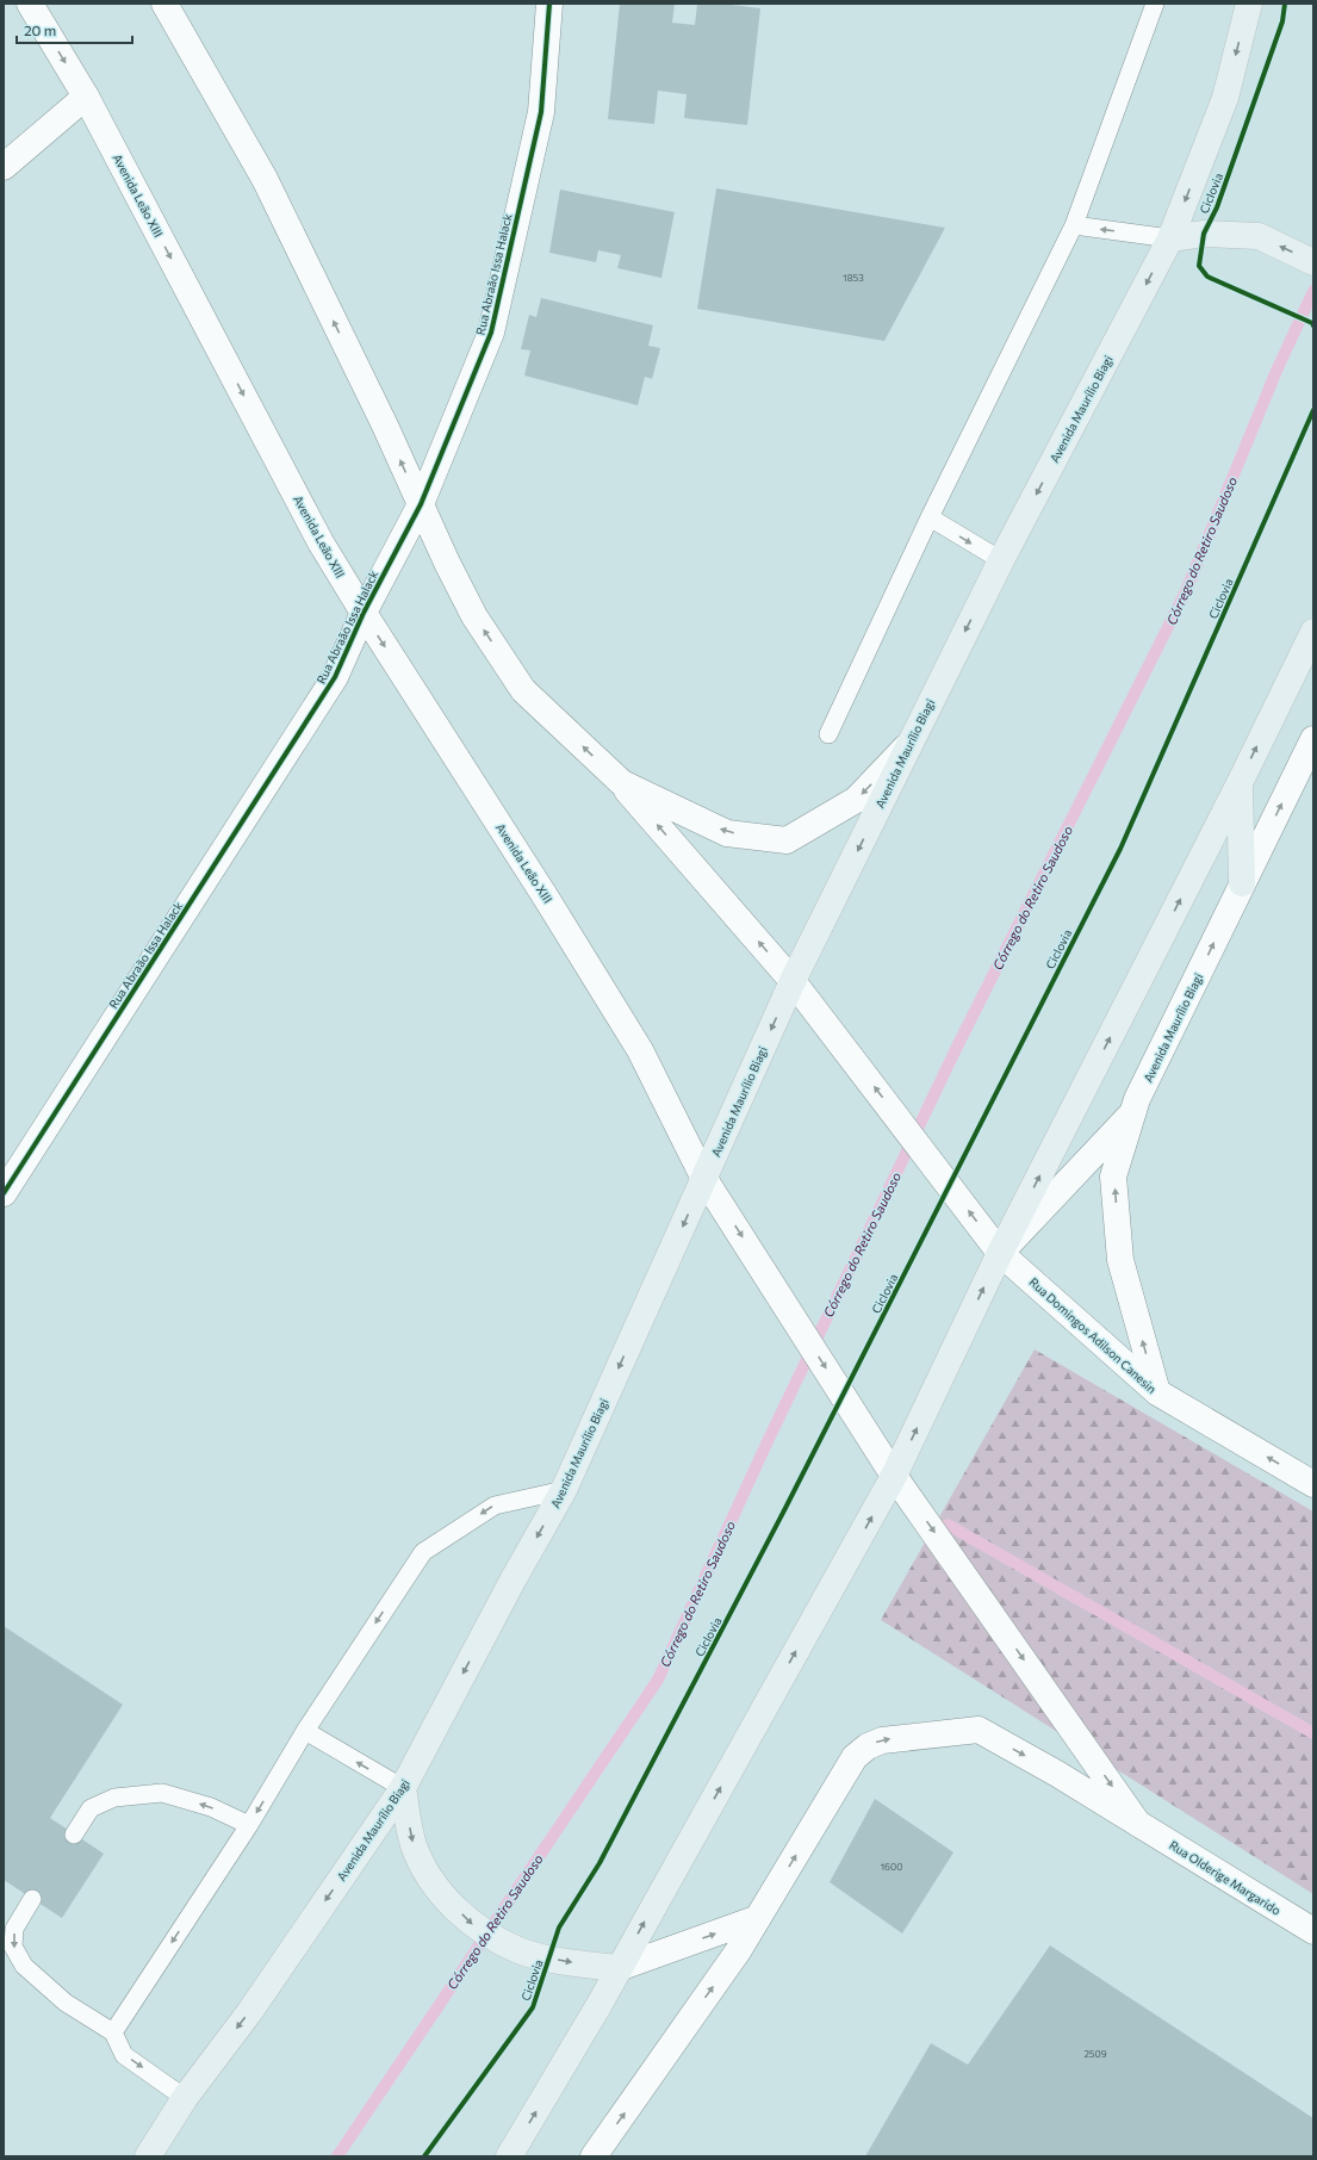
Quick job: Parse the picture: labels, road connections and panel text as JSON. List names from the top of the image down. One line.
{"streets":{"main road":["Avenida Leão XIII","Rua Abraão Issa Halack","Avenida Maurílio Biagi","Rua Domingos Adilson Canesin","Rua Olderige Margarido"],"cycle path":["Ciclovia"]},"crossings":[["Avenida Leão XIII","Rua Abraão Issa Halack"],["Avenida Leão XIII","Avenida Maurílio Biagi"],["Avenida Leão XIII","Rua Olderige Margarido"],["Avenida Maurílio Biagi","Rua Domingos Adilson Canesin"]],"one_way":["Rua Domingos Adilson Canesin","Rua Olderige Margarido"],"water":["Córrego do Retiro Saudoso"],"house_numbers":["1853","1600","2509"],"scale_bar":"20 m"}
